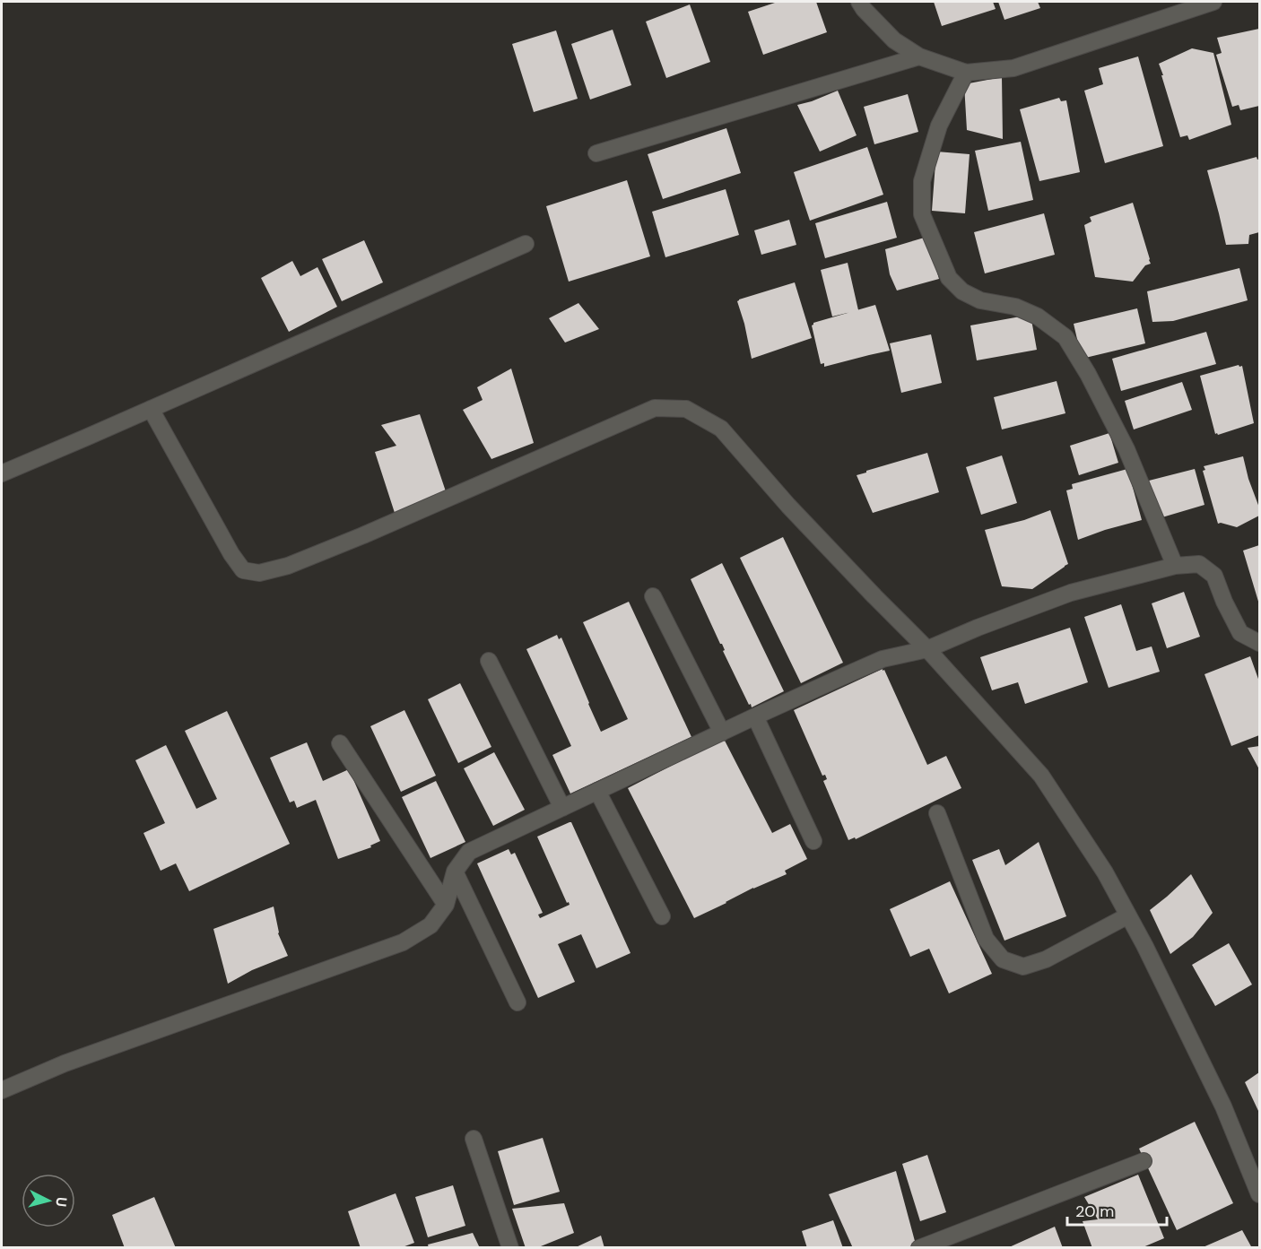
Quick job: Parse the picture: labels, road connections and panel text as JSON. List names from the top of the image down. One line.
{"scale_bar":"20 m","north":"right"}
